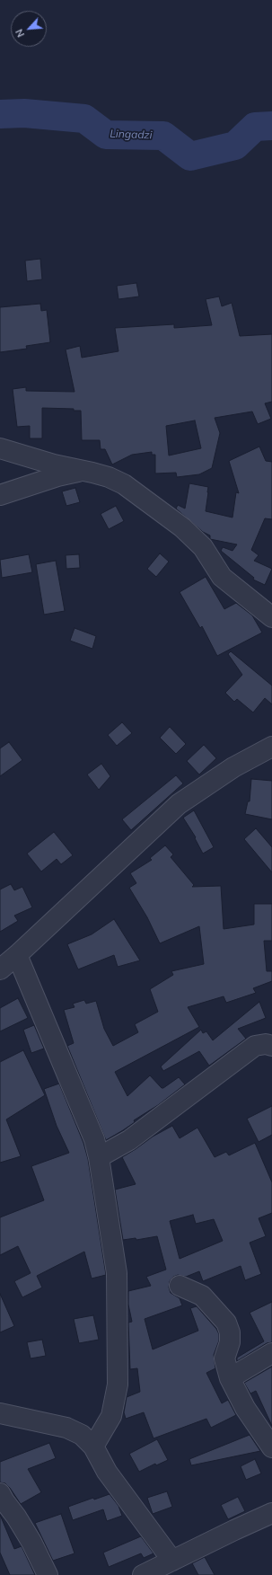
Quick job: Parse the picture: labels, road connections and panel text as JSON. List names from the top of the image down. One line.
{"water":["Lingadzi"],"north":"bottom left"}
